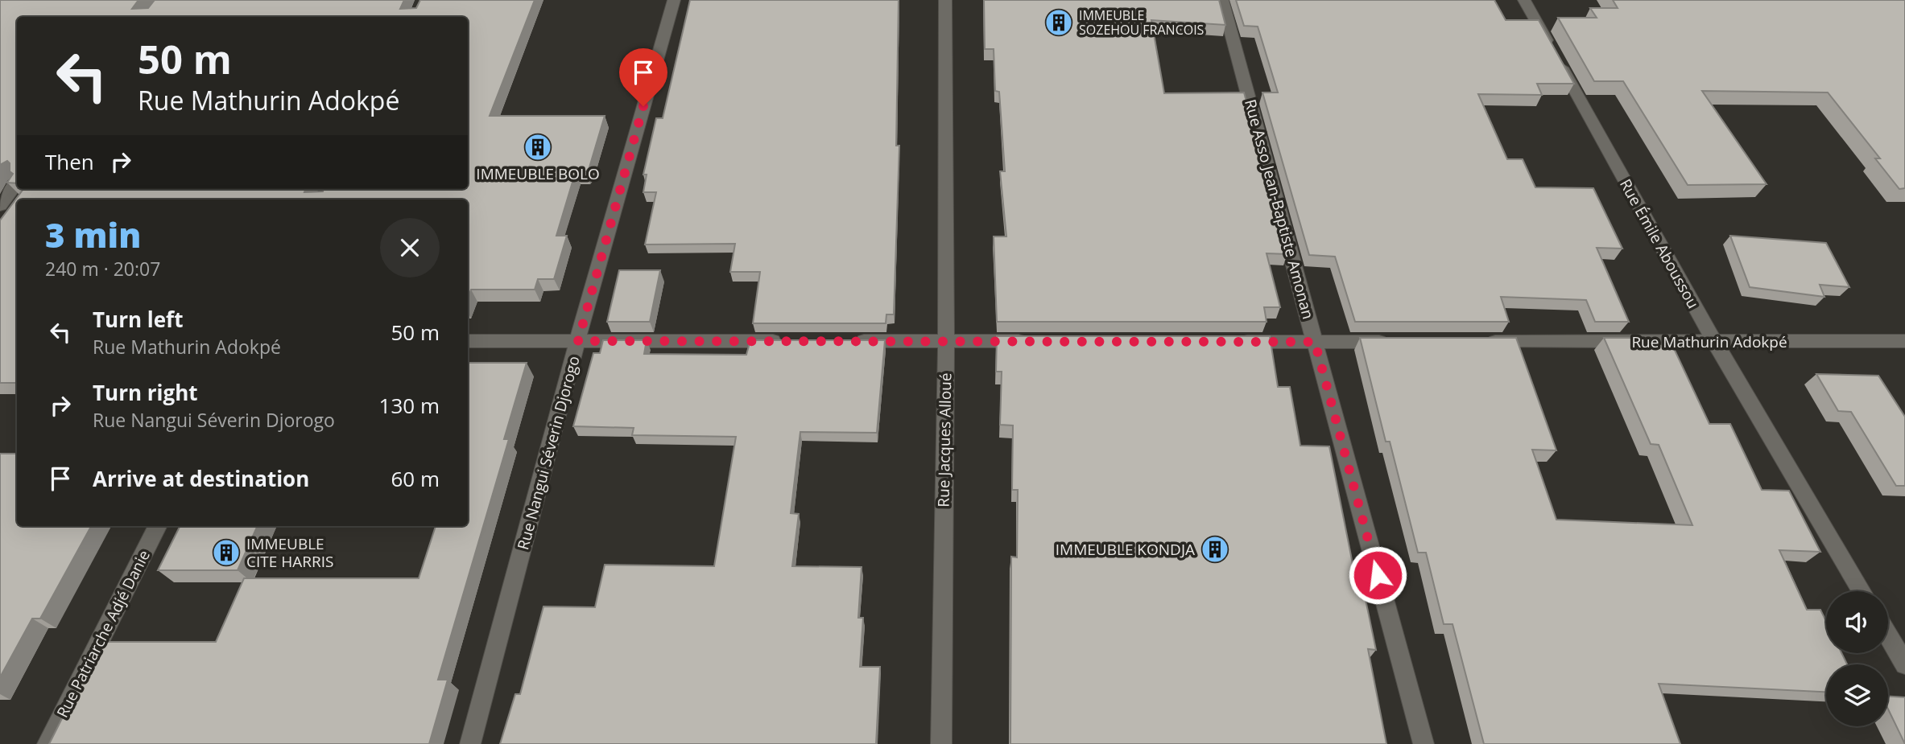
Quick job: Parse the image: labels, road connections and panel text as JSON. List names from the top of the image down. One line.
{"streets":{"street":["Rue Asso Jean-Baptiste Amonan","Rue Émile Aboussou","Rue Mathurin Adokpé","Rue Jacques Alloué","Rue Nangui Séverin Djorogo","Rue Patriarche Adjé Danie"]},"crossings":[["Rue Émile Aboussou","Rue Mathurin Adokpé"]],"places":{"building":["IMMEUBLE SOZEHOU FRANCOIS","IMMEUBLE BOLO","IMMEUBLE KONDJA","IMMEUBLE CITE HARRIS"]},"page":{"turn":["50 m","Rue Mathurin Adokpé"],"then":"Then","heading":["3 min","240 m · 20:07"],"list":[{"name":"Turn left","note":"Rue Mathurin Adokpé","value":"50 m"},{"name":"Turn right","note":"Rue Nangui Séverin Djorogo","value":"130 m"},{"name":"Arrive at destination","value":"60 m"}]}}
